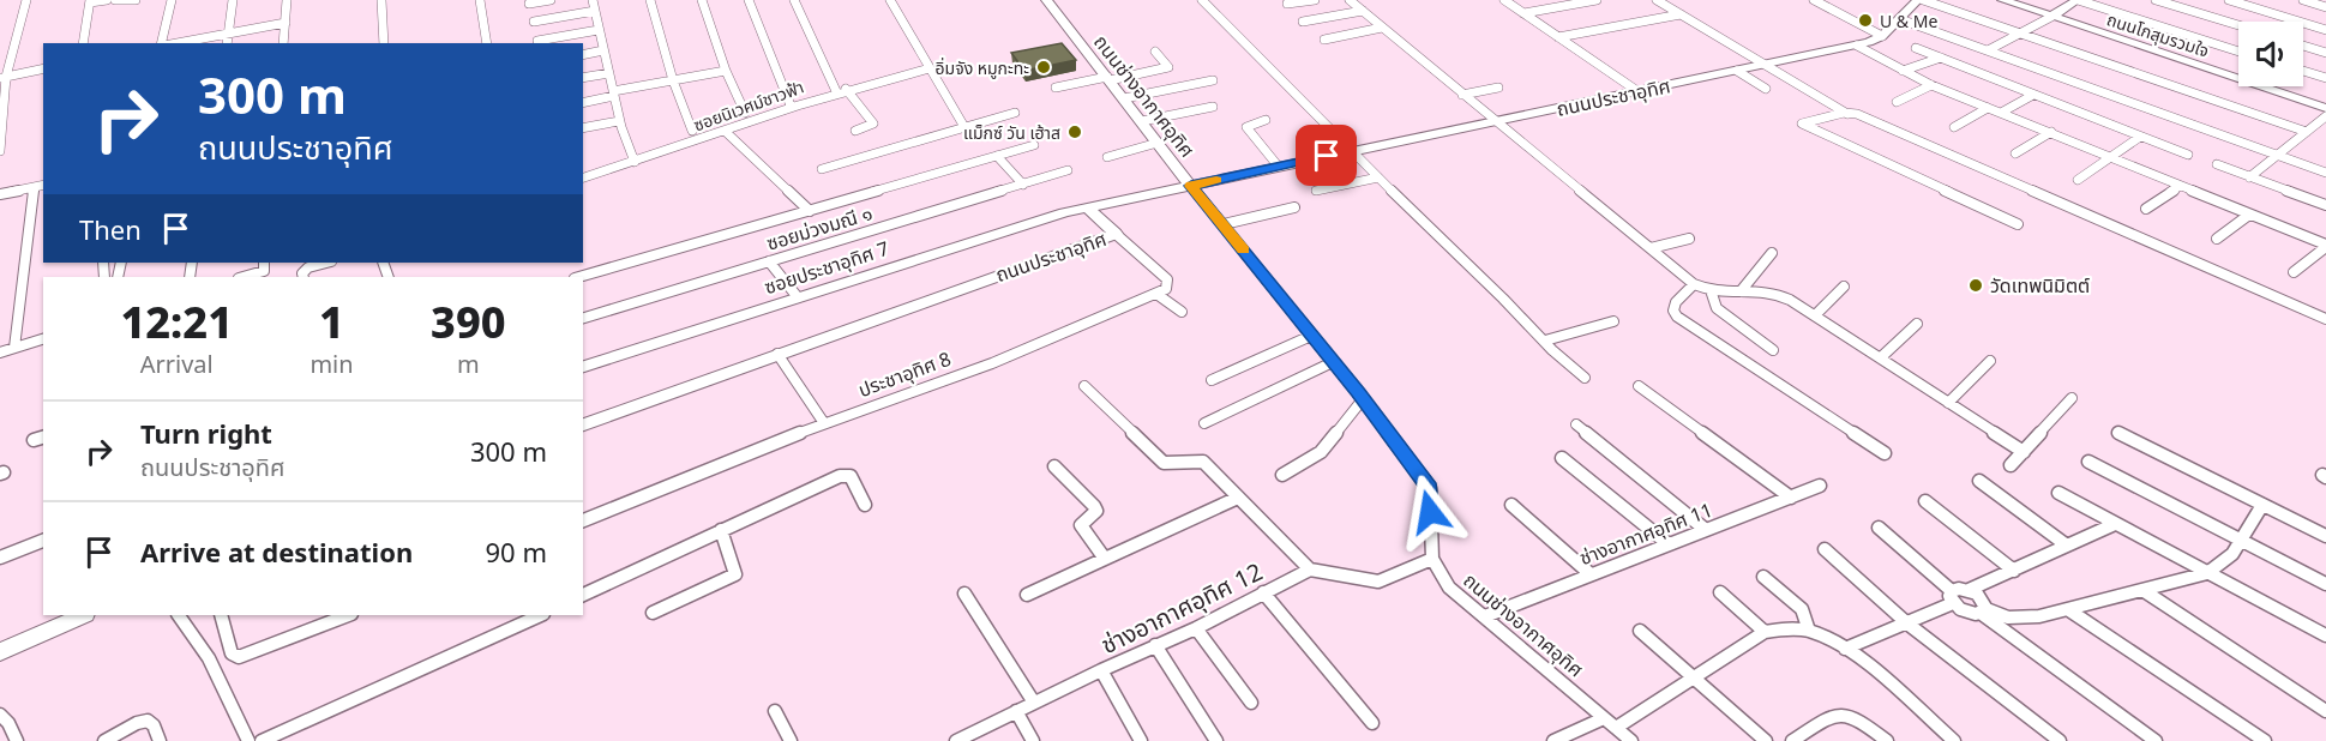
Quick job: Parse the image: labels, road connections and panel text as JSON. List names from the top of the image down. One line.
{"streets":{"street":["ถนนโกสุมรวมใจ","ถนนช่างอากาศอุทิศ","ถนนประชาอุทิศ","ซอยนิเวศม์ชาวฟ้า","ซอยม่วงมณี ๑","ซอยประชาอุทิศ 7","ประชาอุทิศ 8","ช่างอากาศอุทิศ 11","ช่างอากาศอุทิศ 12"]},"crossings":[["ถนนช่างอากาศอุทิศ","ถนนประชาอุทิศ"],["ถนนช่างอากาศอุทิศ","ช่างอากาศอุทิศ 11"],["ถนนประชาอุทิศ","ซอยประชาอุทิศ 7"]],"places":["U & Me","อิ่มจัง หมูกะทะ","แม็กซ์ วัน เฮ้าส","วัดเทพนิมิตต์"],"page":{"turn":["300 m","ถนนประชาอุทิศ"],"then":"Then","eta":["12:21","Arrival","1","min","390","m"],"list":[{"name":"Turn right","note":"ถนนประชาอุทิศ","value":"300 m"},{"name":"Arrive at destination","value":"90 m"}]}}
